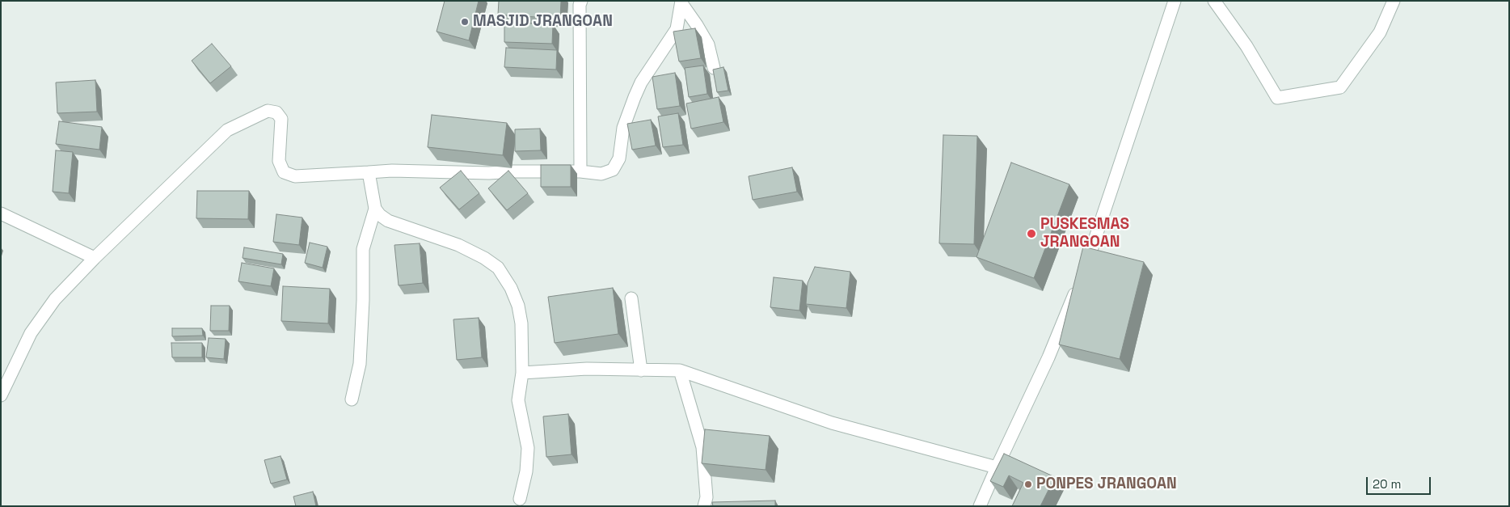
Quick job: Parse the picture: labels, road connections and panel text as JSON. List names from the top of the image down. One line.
{"places":["MASJID JRANGOAN","PUSKESMAS JRANGOAN","PONPES JRANGOAN"],"scale_bar":"20 m"}
